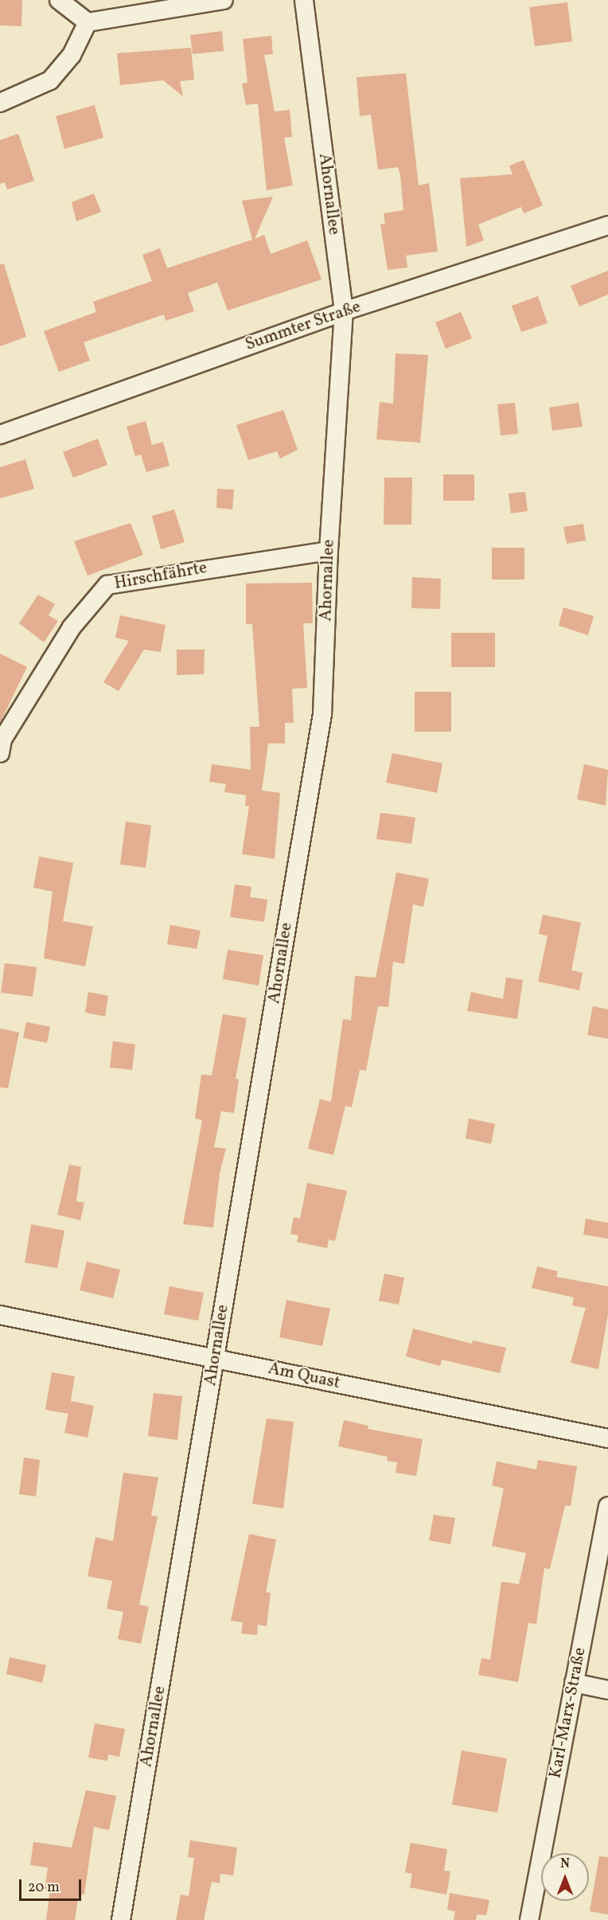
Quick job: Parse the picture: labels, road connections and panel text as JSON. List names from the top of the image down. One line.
{"streets":{"street":["Ahornallee","Summter Straße","Hirschfährte","Am Quast","Karl-Marx-Straße"]},"crossings":[["Ahornallee","Summter Straße"],["Ahornallee","Hirschfährte"],["Ahornallee","Am Quast"]],"scale_bar":"20 m","north":"top"}
